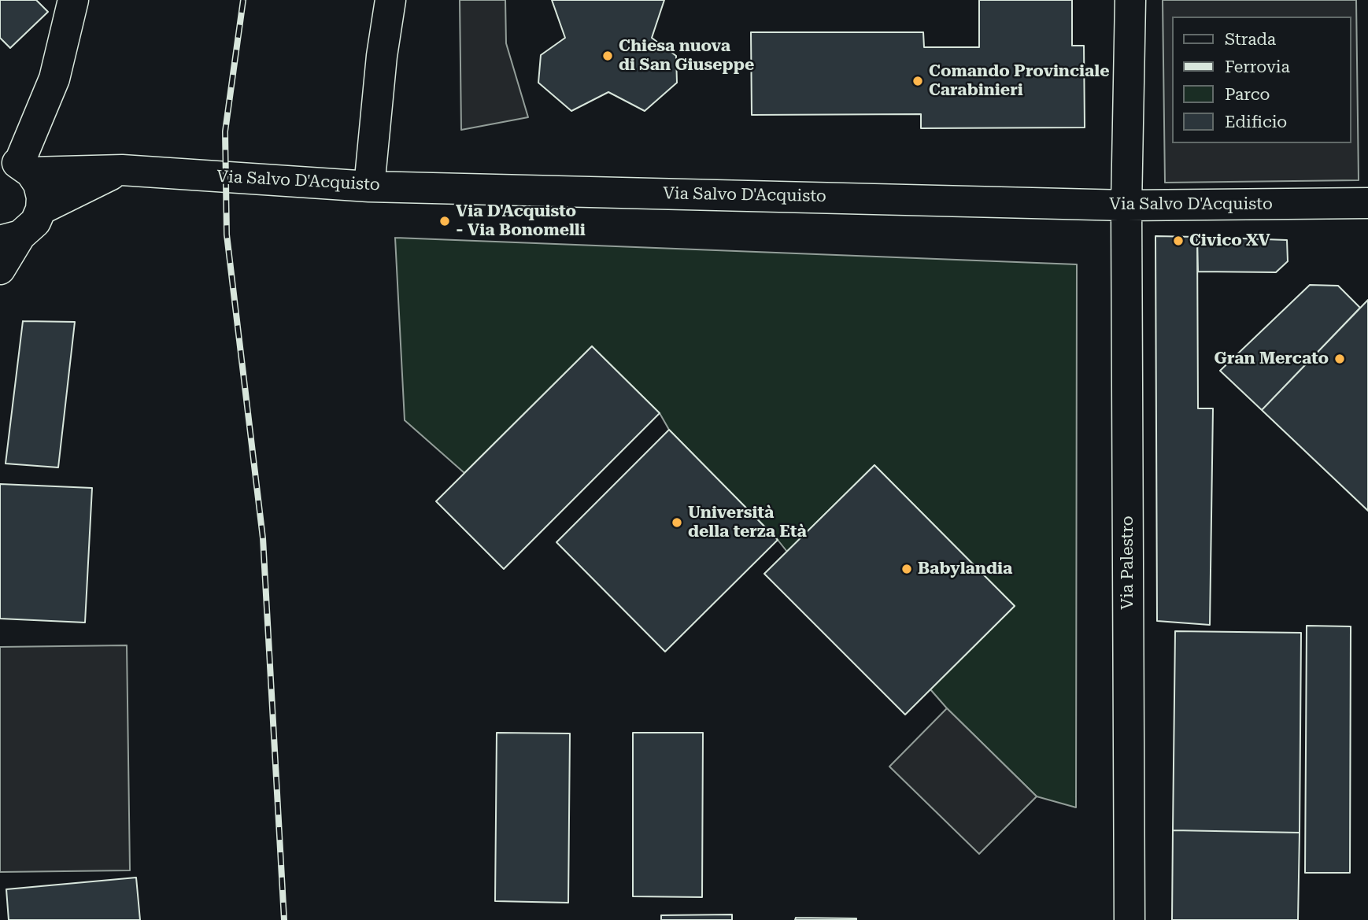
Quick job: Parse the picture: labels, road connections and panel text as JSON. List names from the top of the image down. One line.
{"streets":{"street":["Via Salvo D'Acquisto","Via Palestro"]},"crossings":[["Via Salvo D'Acquisto","Via Palestro"]],"places":["Chiesa nuova di San Giuseppe","Comando Provinciale Carabinieri","Via D'Acquisto - Via Bonomelli","Civico XV","Gran Mercato","Università della terza Età","Babylandia"],"legend":["Strada","Ferrovia","Parco","Edificio"]}
